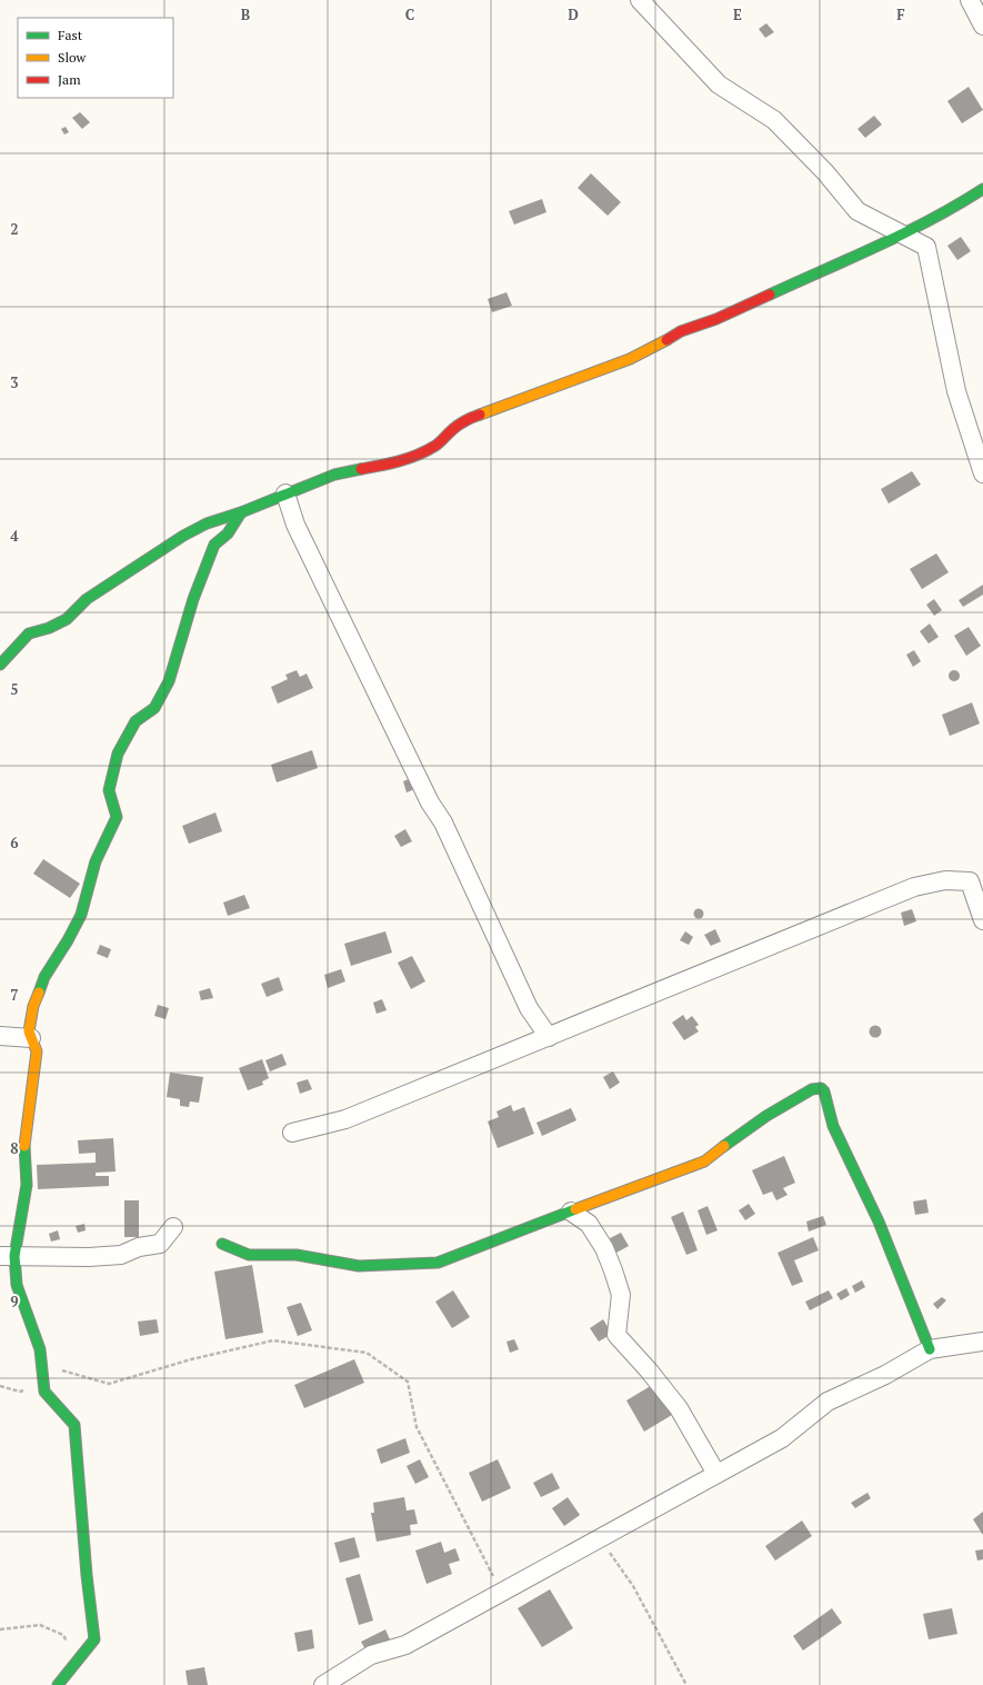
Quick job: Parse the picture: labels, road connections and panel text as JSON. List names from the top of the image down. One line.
{"legend":["Fast","Slow","Jam"],"grid":{"columns":["B","C","D","E","F"],"rows":["2","3","4","5","6","7","8","9"]}}
